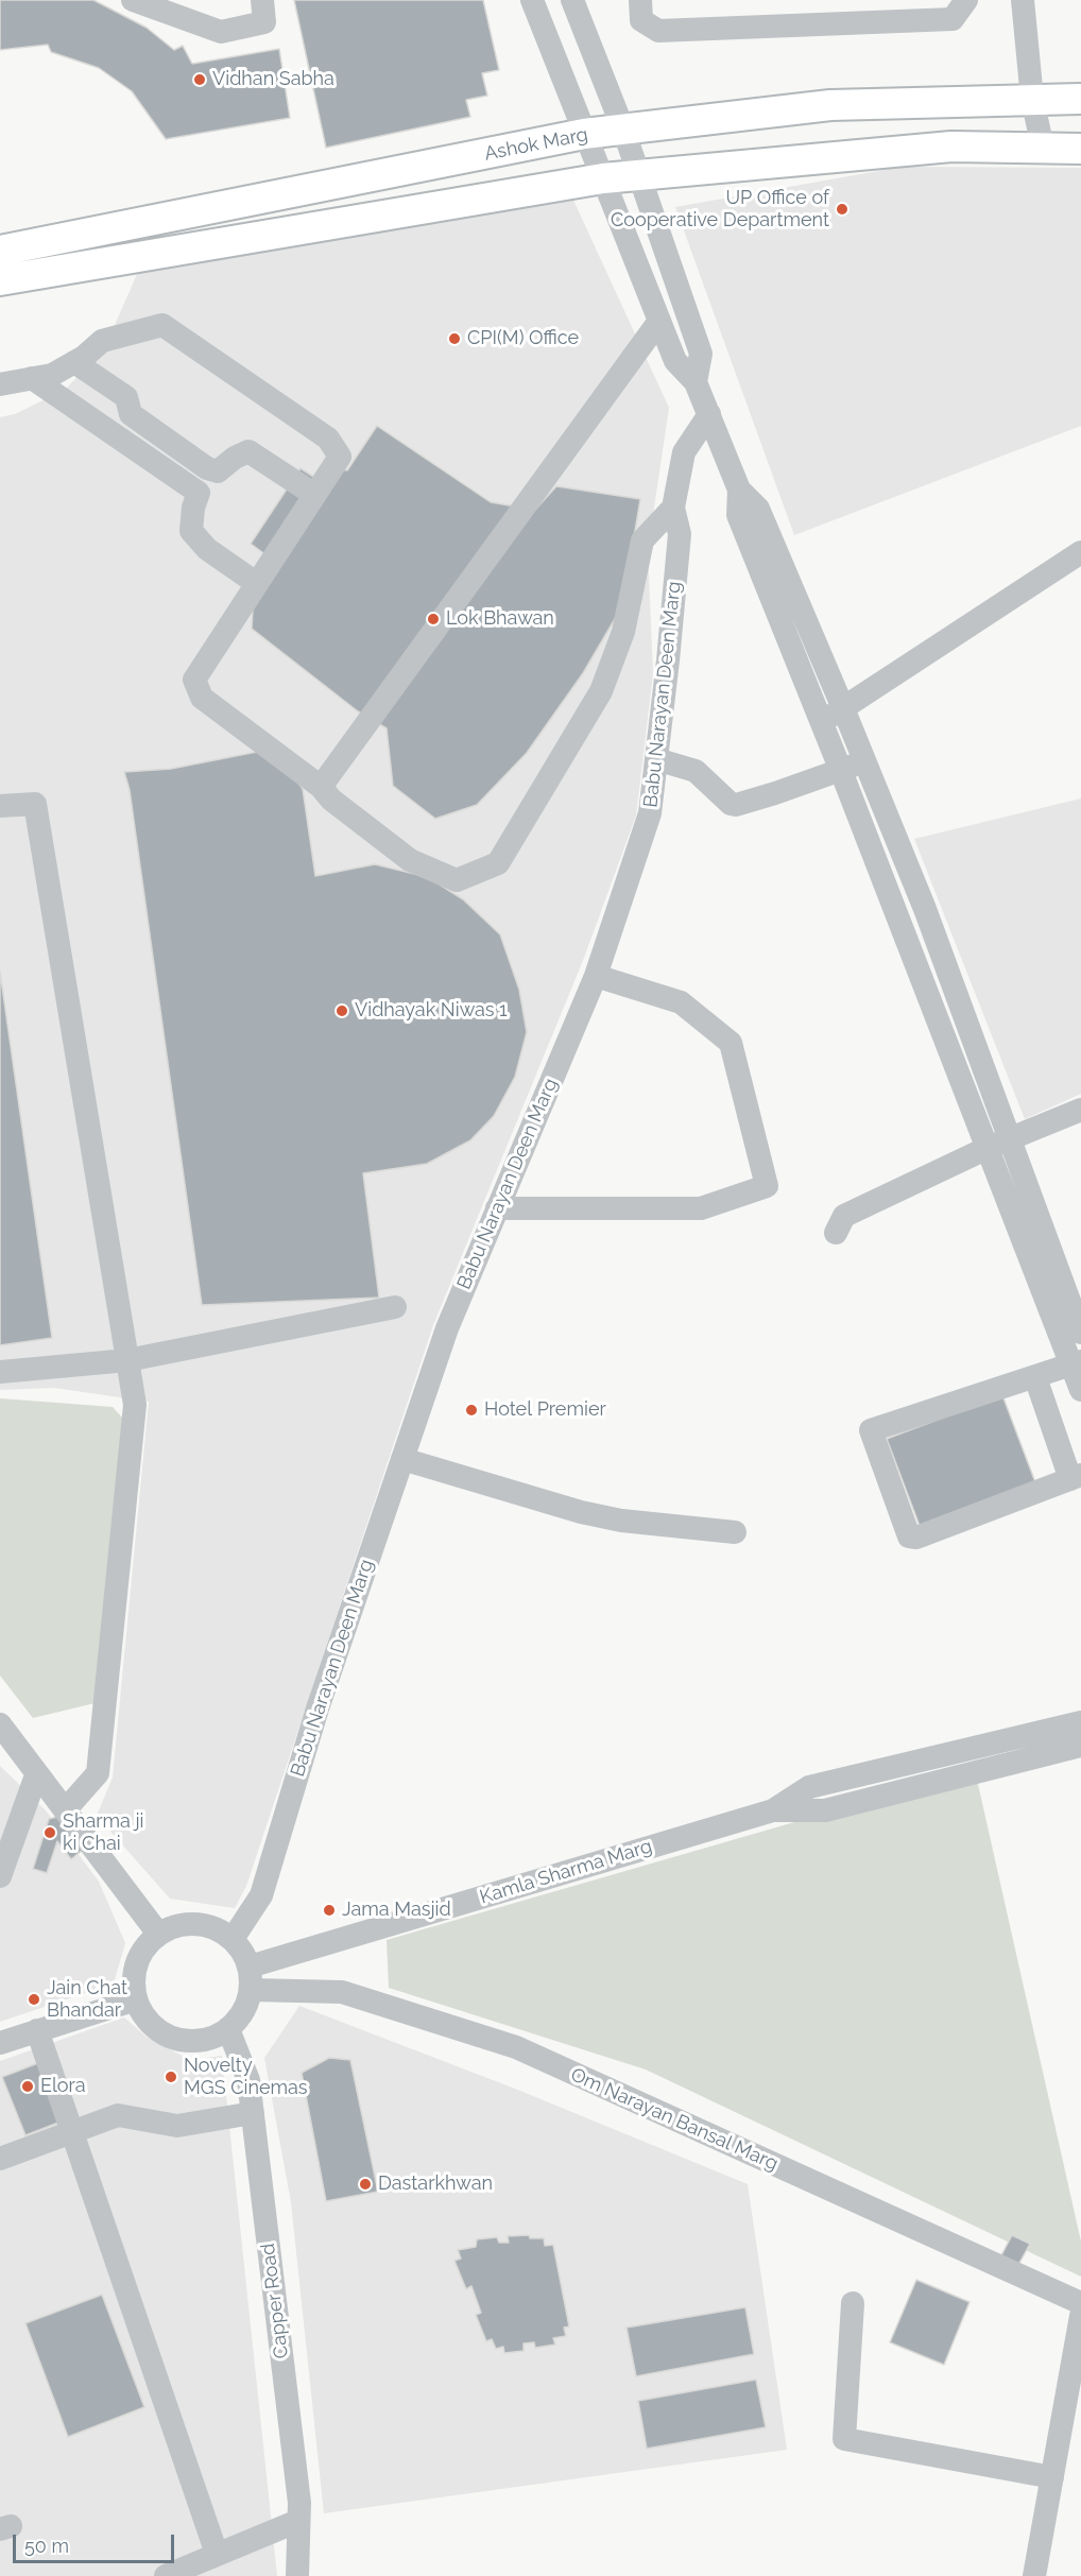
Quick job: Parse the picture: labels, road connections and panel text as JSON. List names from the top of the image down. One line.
{"streets":{"main road":["Ashok Marg"],"street":["Babu Narayan Deen Marg","Kamla Sharma Marg","Om Narayan Bansal Marg","Capper Road"]},"crossings":[["Babu Narayan Deen Marg","Kamla Sharma Marg"],["Babu Narayan Deen Marg","Om Narayan Bansal Marg"],["Babu Narayan Deen Marg","Capper Road"],["Kamla Sharma Marg","Om Narayan Bansal Marg"],["Kamla Sharma Marg","Capper Road"],["Om Narayan Bansal Marg","Capper Road"]],"places":["Vidhan Sabha","UP Office of Cooperative Department","CPI(M) Office","Lok Bhawan","Vidhayak Niwas 1","Hotel Premier","Sharma ji ki Chai","Jama Masjid","Jain Chat Bhandar","Novelty MGS Cinemas","Elora","Dastarkhwan"],"scale_bar":"50 m"}
